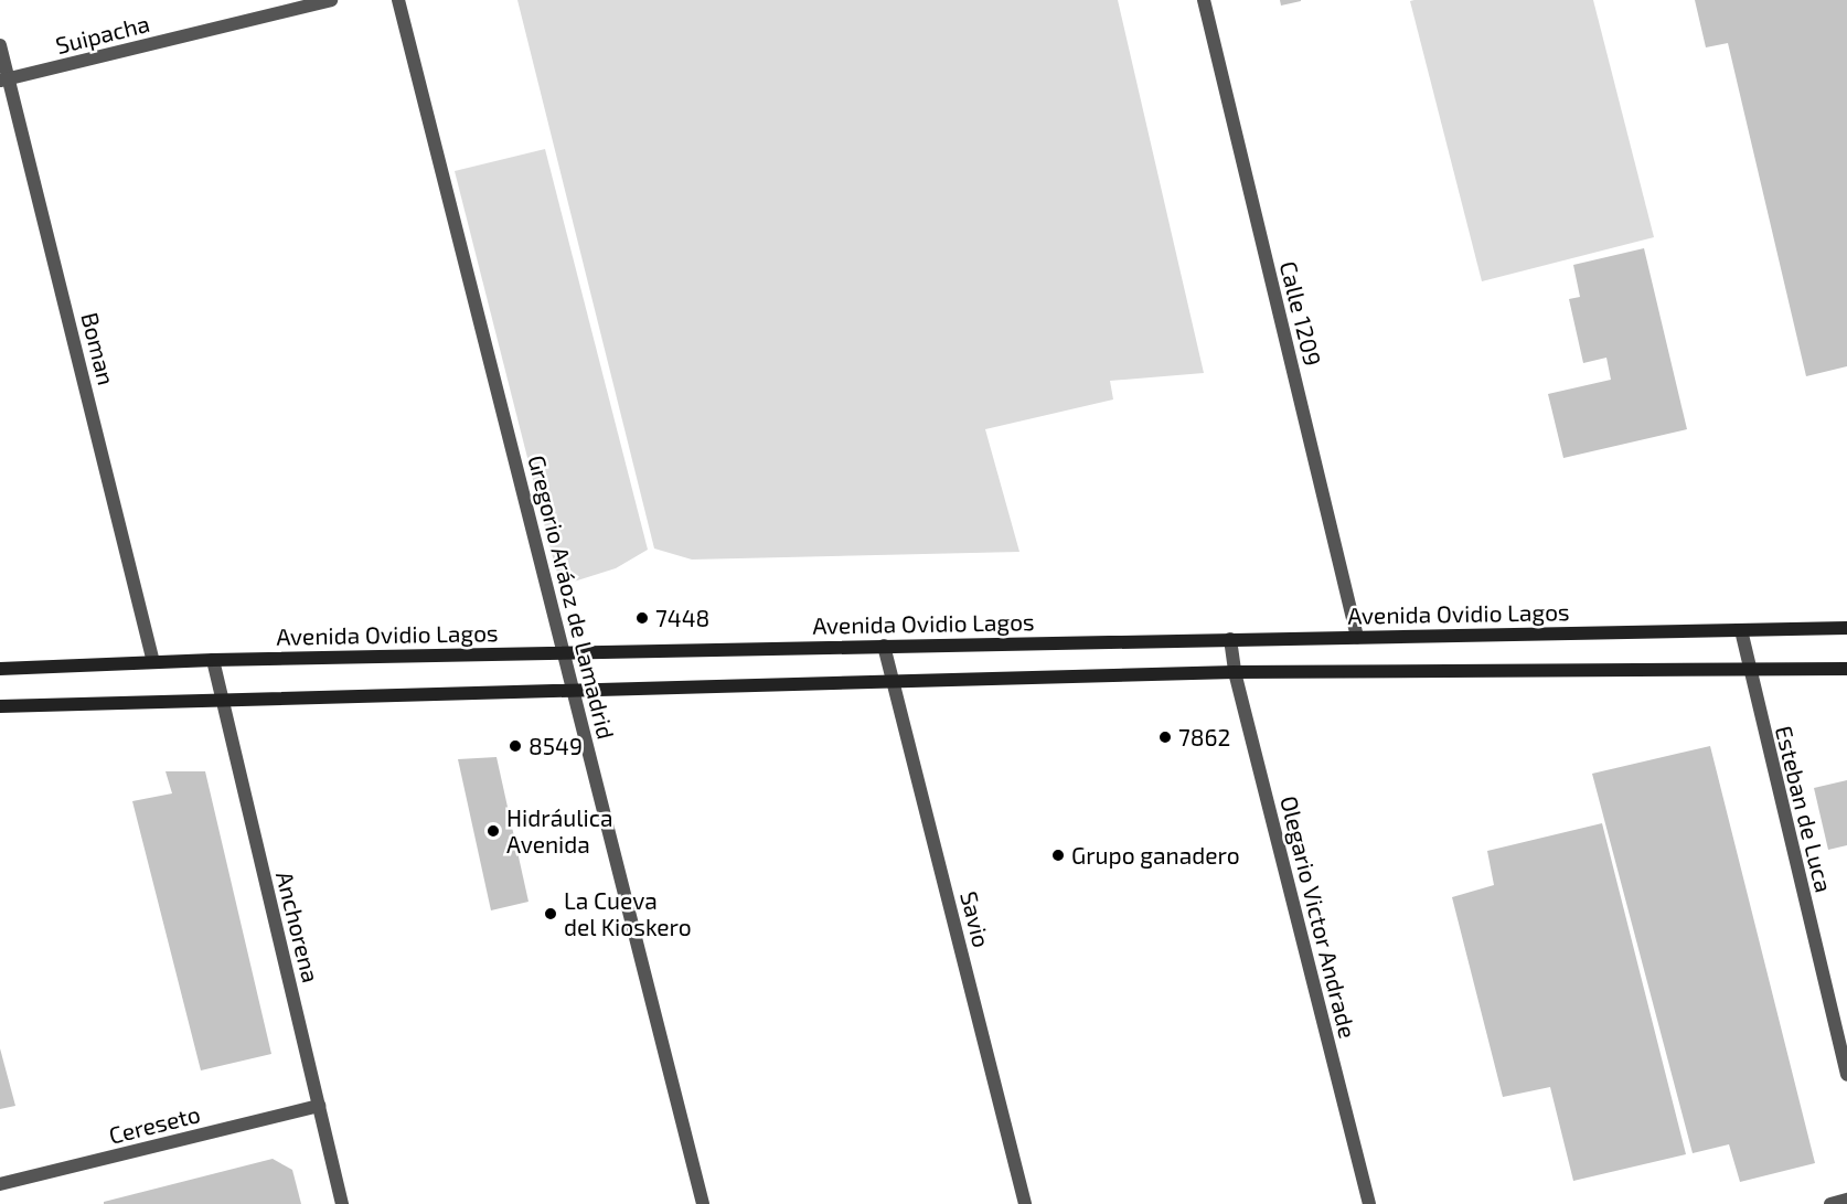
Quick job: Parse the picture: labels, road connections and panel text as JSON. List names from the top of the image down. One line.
{"streets":{"main road":["Avenida Ovidio Lagos"],"street":["Suipacha","Calle 1209","Boman","Gregorio Aráoz de Lamadrid","Esteban de Luca","Olegario Victor Andrade","Savio","Anchorena","Cereseto"]},"crossings":[["Suipacha","Boman"],["Calle 1209","Avenida Ovidio Lagos"],["Boman","Avenida Ovidio Lagos"],["Gregorio Aráoz de Lamadrid","Avenida Ovidio Lagos"],["Avenida Ovidio Lagos","Esteban de Luca"],["Avenida Ovidio Lagos","Olegario Victor Andrade"],["Avenida Ovidio Lagos","Savio"],["Avenida Ovidio Lagos","Anchorena"],["Anchorena","Cereseto"]],"places":["7448","7862","8549","Hidráulica Avenida","Grupo ganadero","La Cueva del Kioskero"]}
